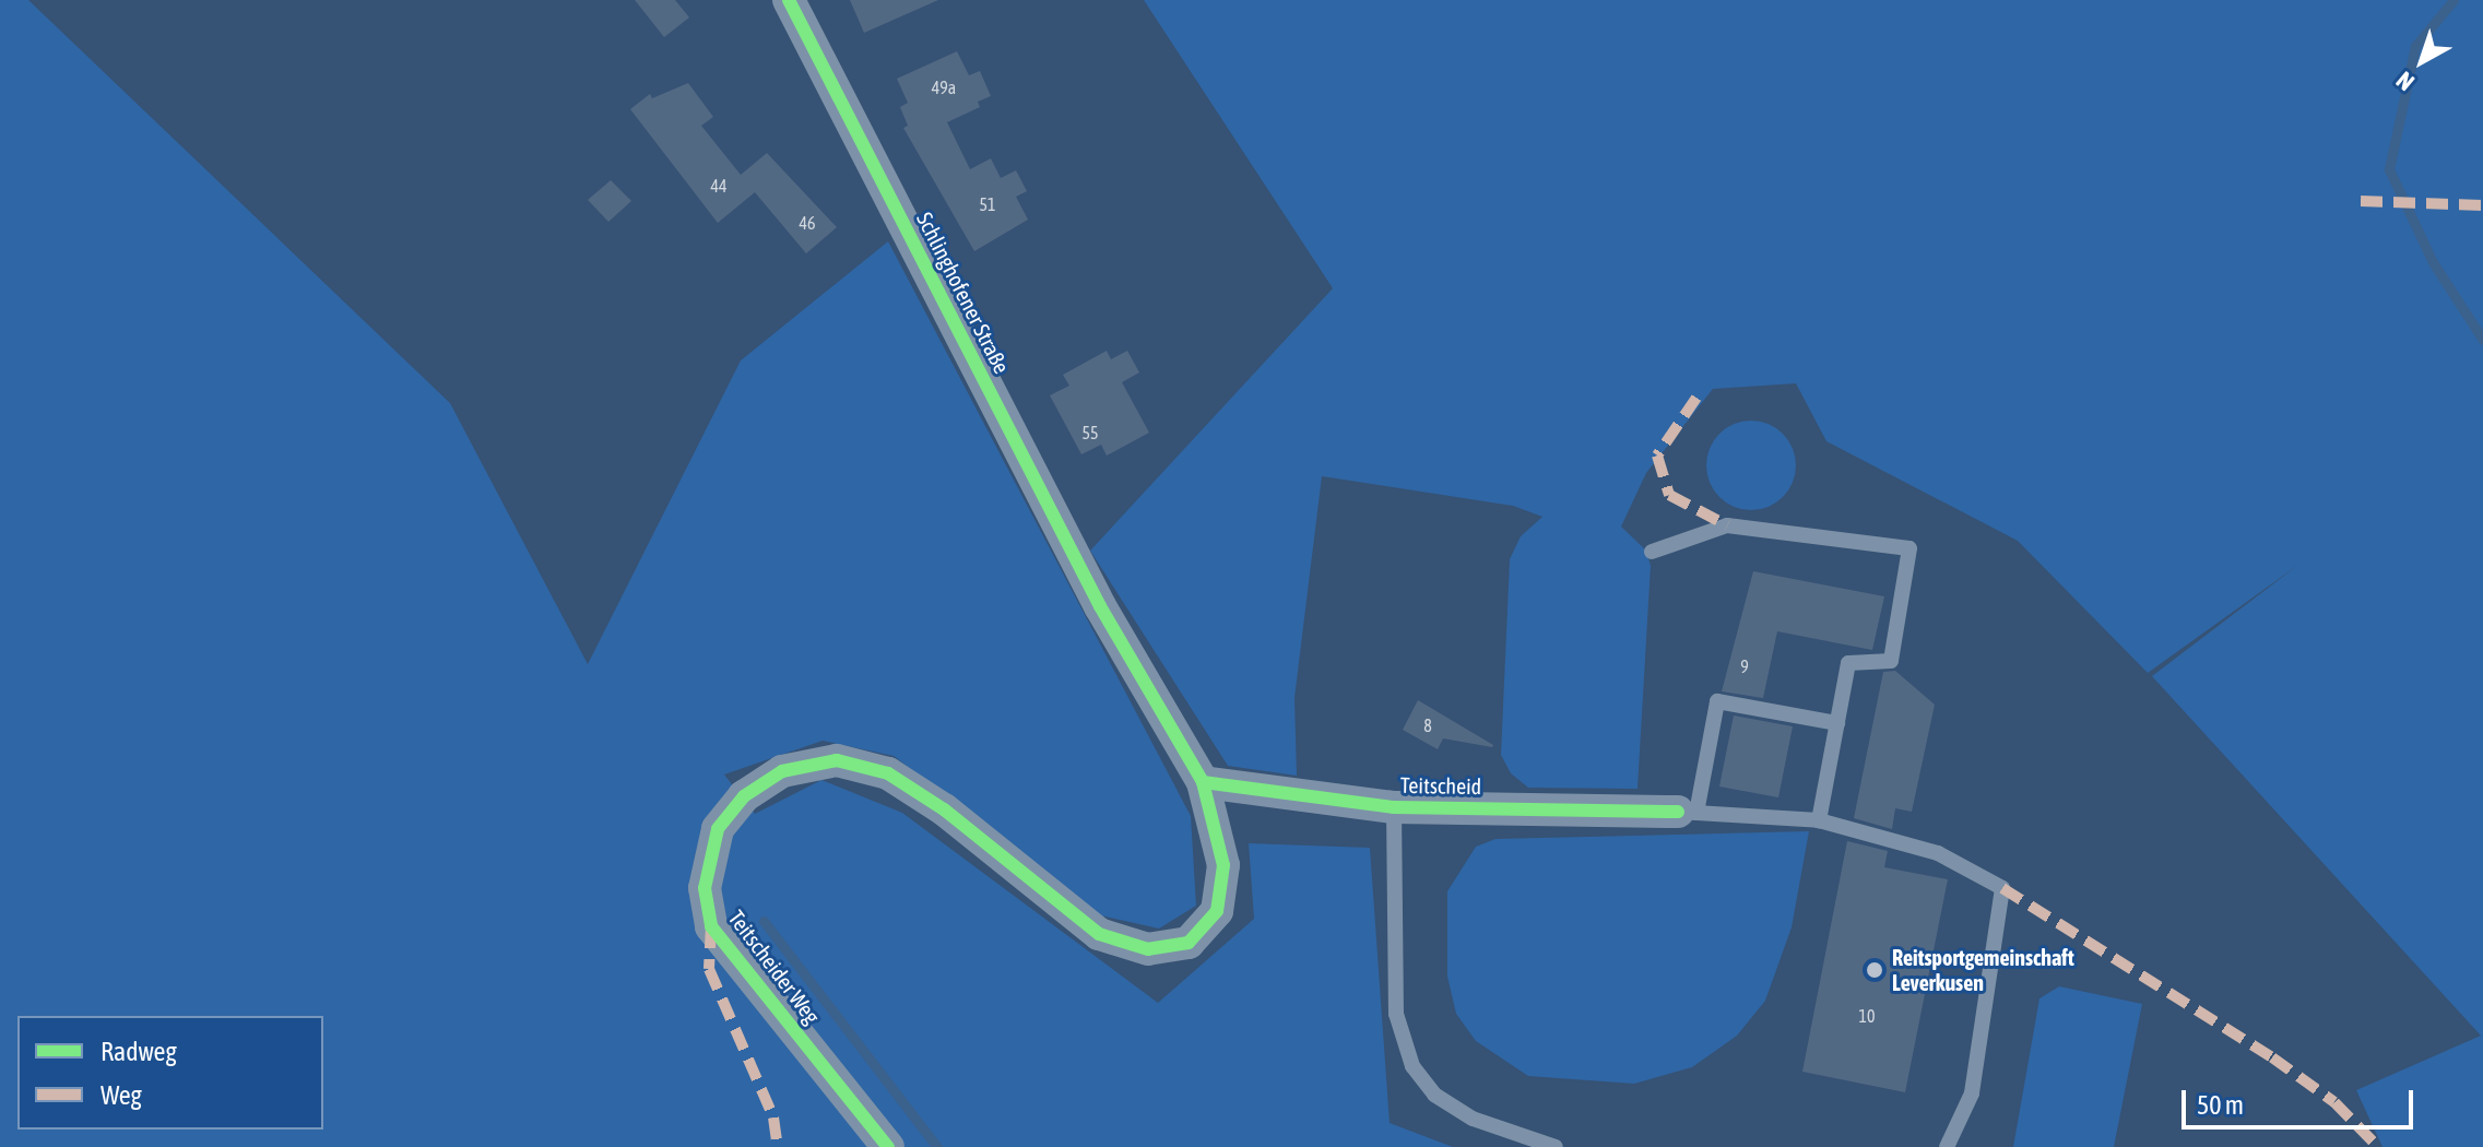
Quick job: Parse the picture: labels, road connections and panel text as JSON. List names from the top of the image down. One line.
{"streets":{"street":["Schlinghofener Straße","Teitscheid","Teitscheider Weg"]},"crossings":[["Schlinghofener Straße","Teitscheid"],["Schlinghofener Straße","Teitscheider Weg"],["Teitscheid","Teitscheider Weg"]],"places":["Reitsportgemeinschaft Leverkusen"],"house_numbers":["49a","44","51","46","55","9","8","10"],"legend":["Radweg","Weg"],"scale_bar":"50 m","north":"bottom left"}
